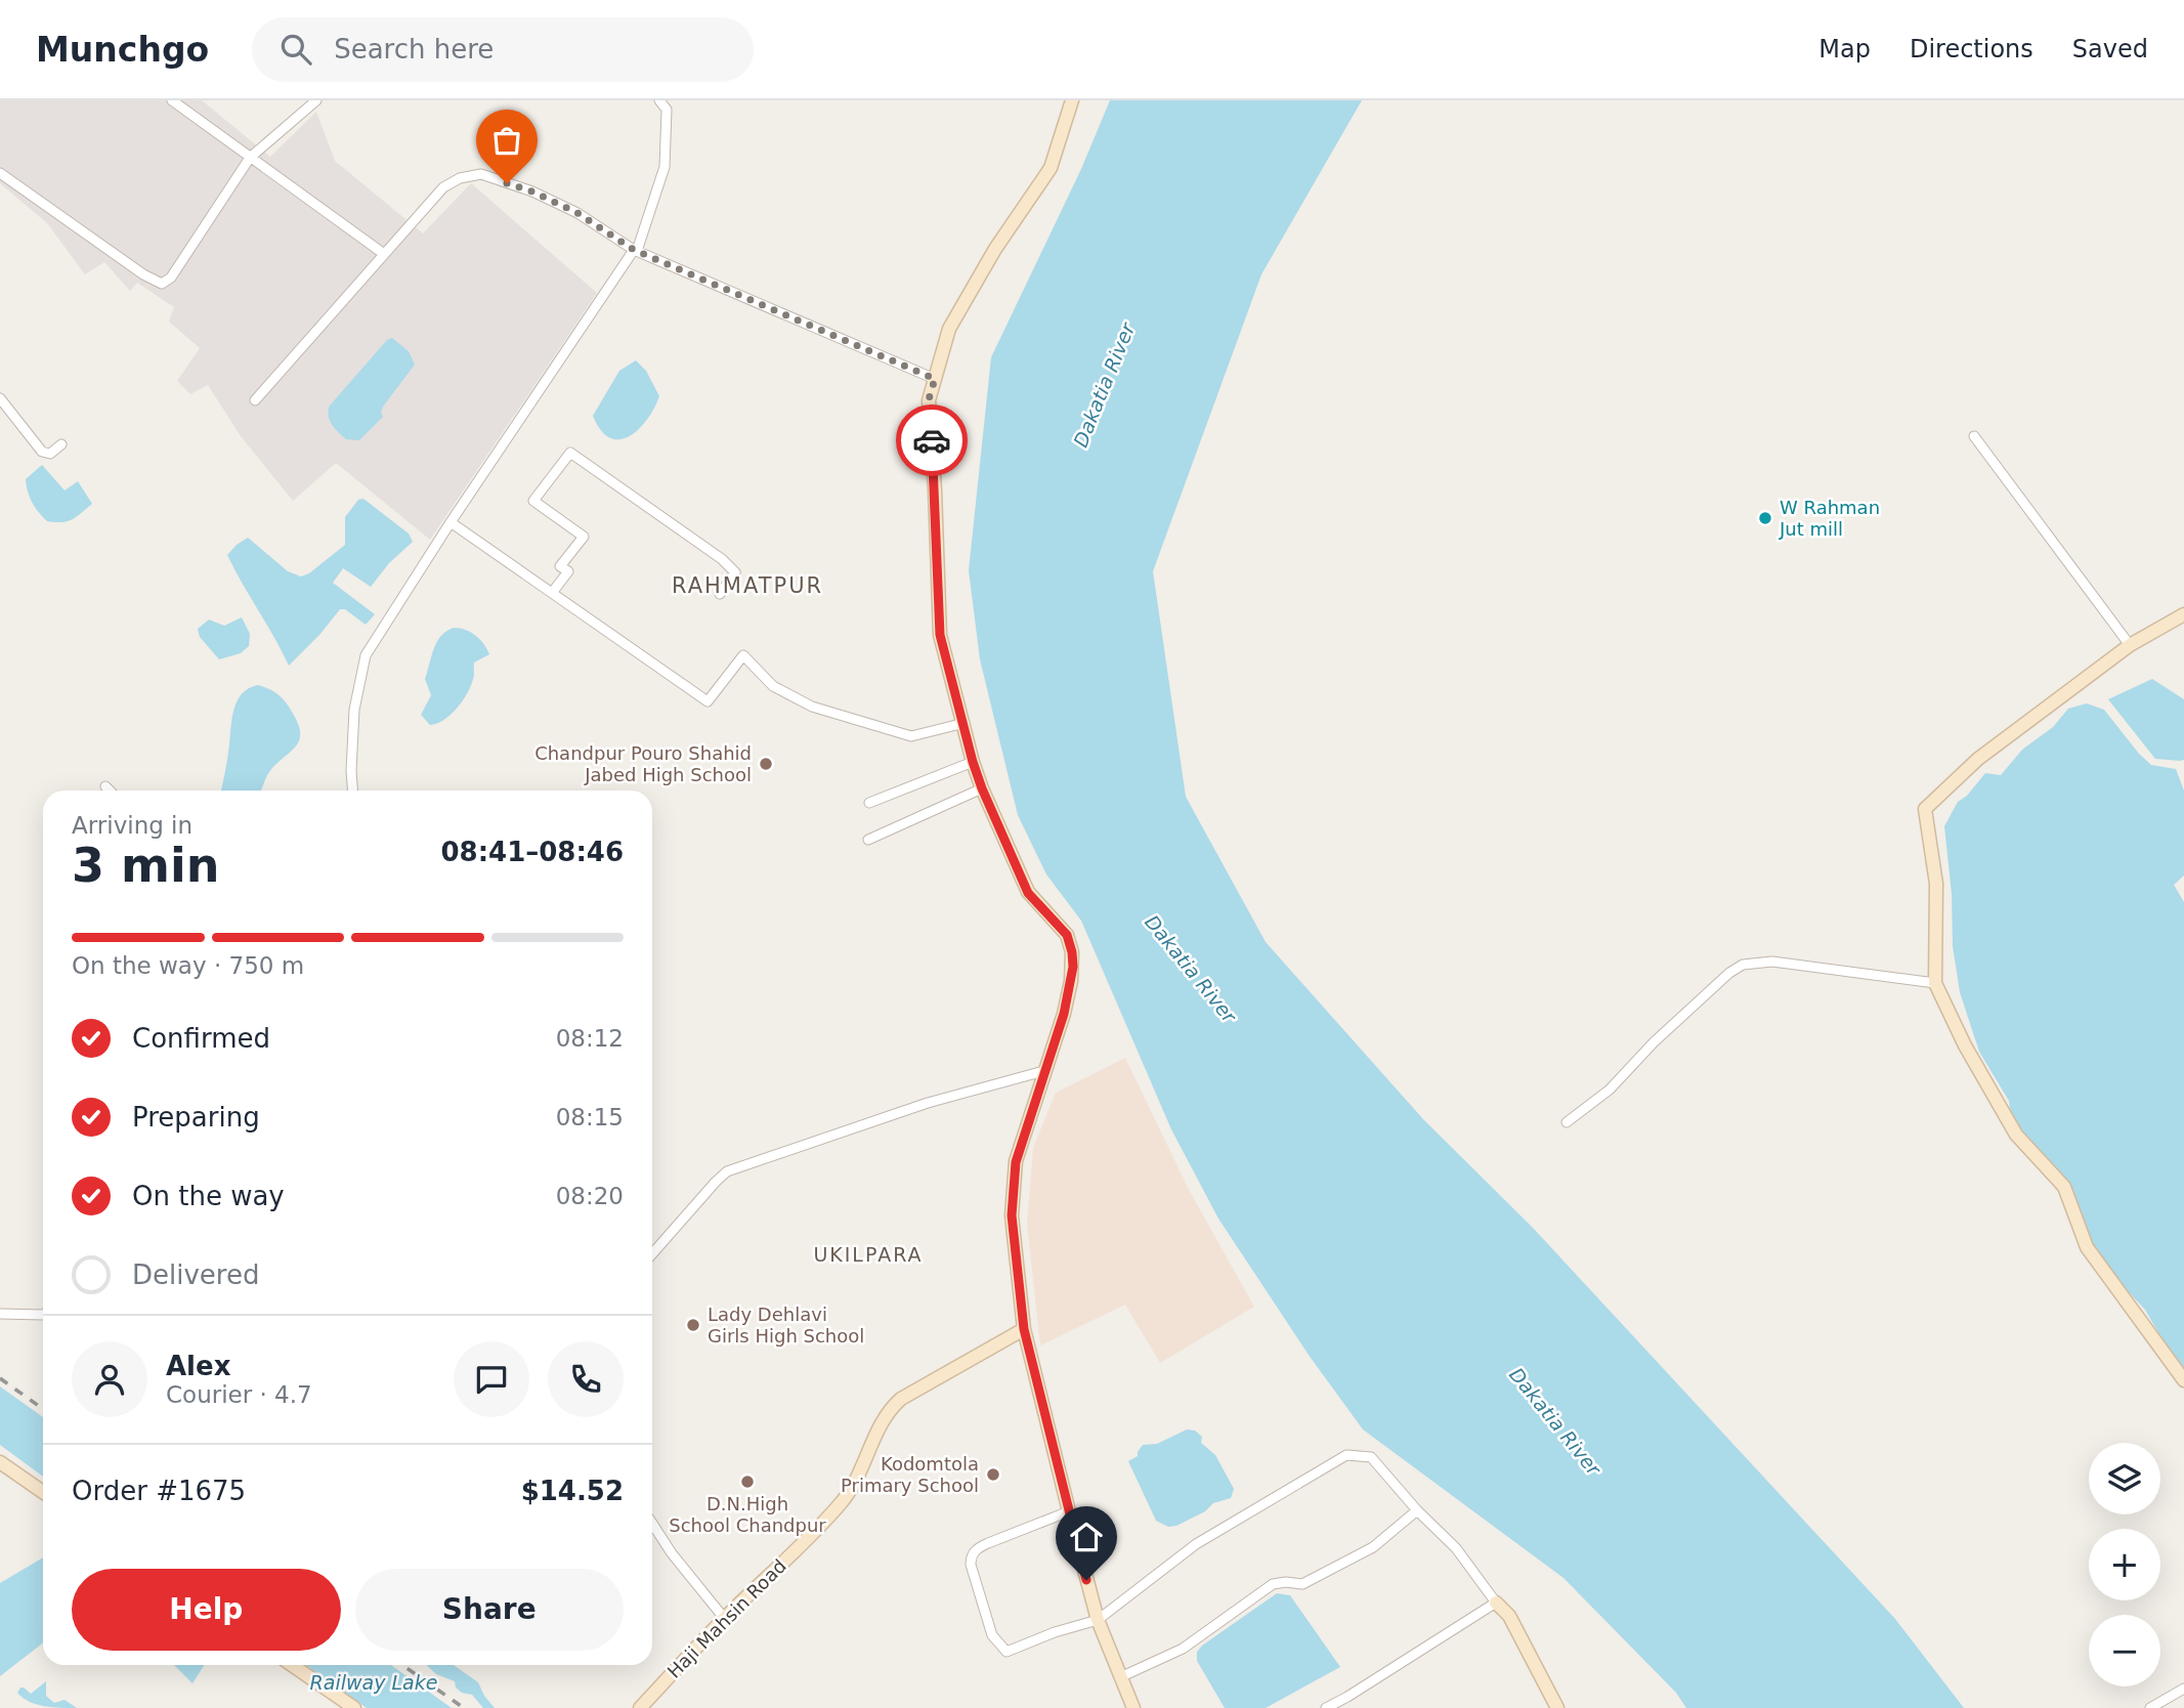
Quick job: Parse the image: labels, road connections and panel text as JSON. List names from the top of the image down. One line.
{"streets":{"main road":["Haji Mahsin Road"]},"districts":["RAHMATPUR","UKILPARA"],"water":["Dakatia River","Railway Lake"],"places":["W Rahman Jut mill","Chandpur Pouro Shahid Jabed High School","Lady Dehlavi Girls High School","Kodomtola Primary School","D.N.High School Chandpur"],"page":{"header":"Munchgo","search":"Search here","nav":["Map","Directions","Saved"],"heading":["3 min","Arriving in","08:41–08:46"],"panel":["Alex","Courier · 4.7","Order #1675","$14.52"],"bar":"On the way · 750 m","list":[["Confirmed","08:12"],["Preparing","08:15"],["On the way","08:20"],"Delivered"],"map_buttons":["+","−"],"buttons":["Help","Share"]}}
